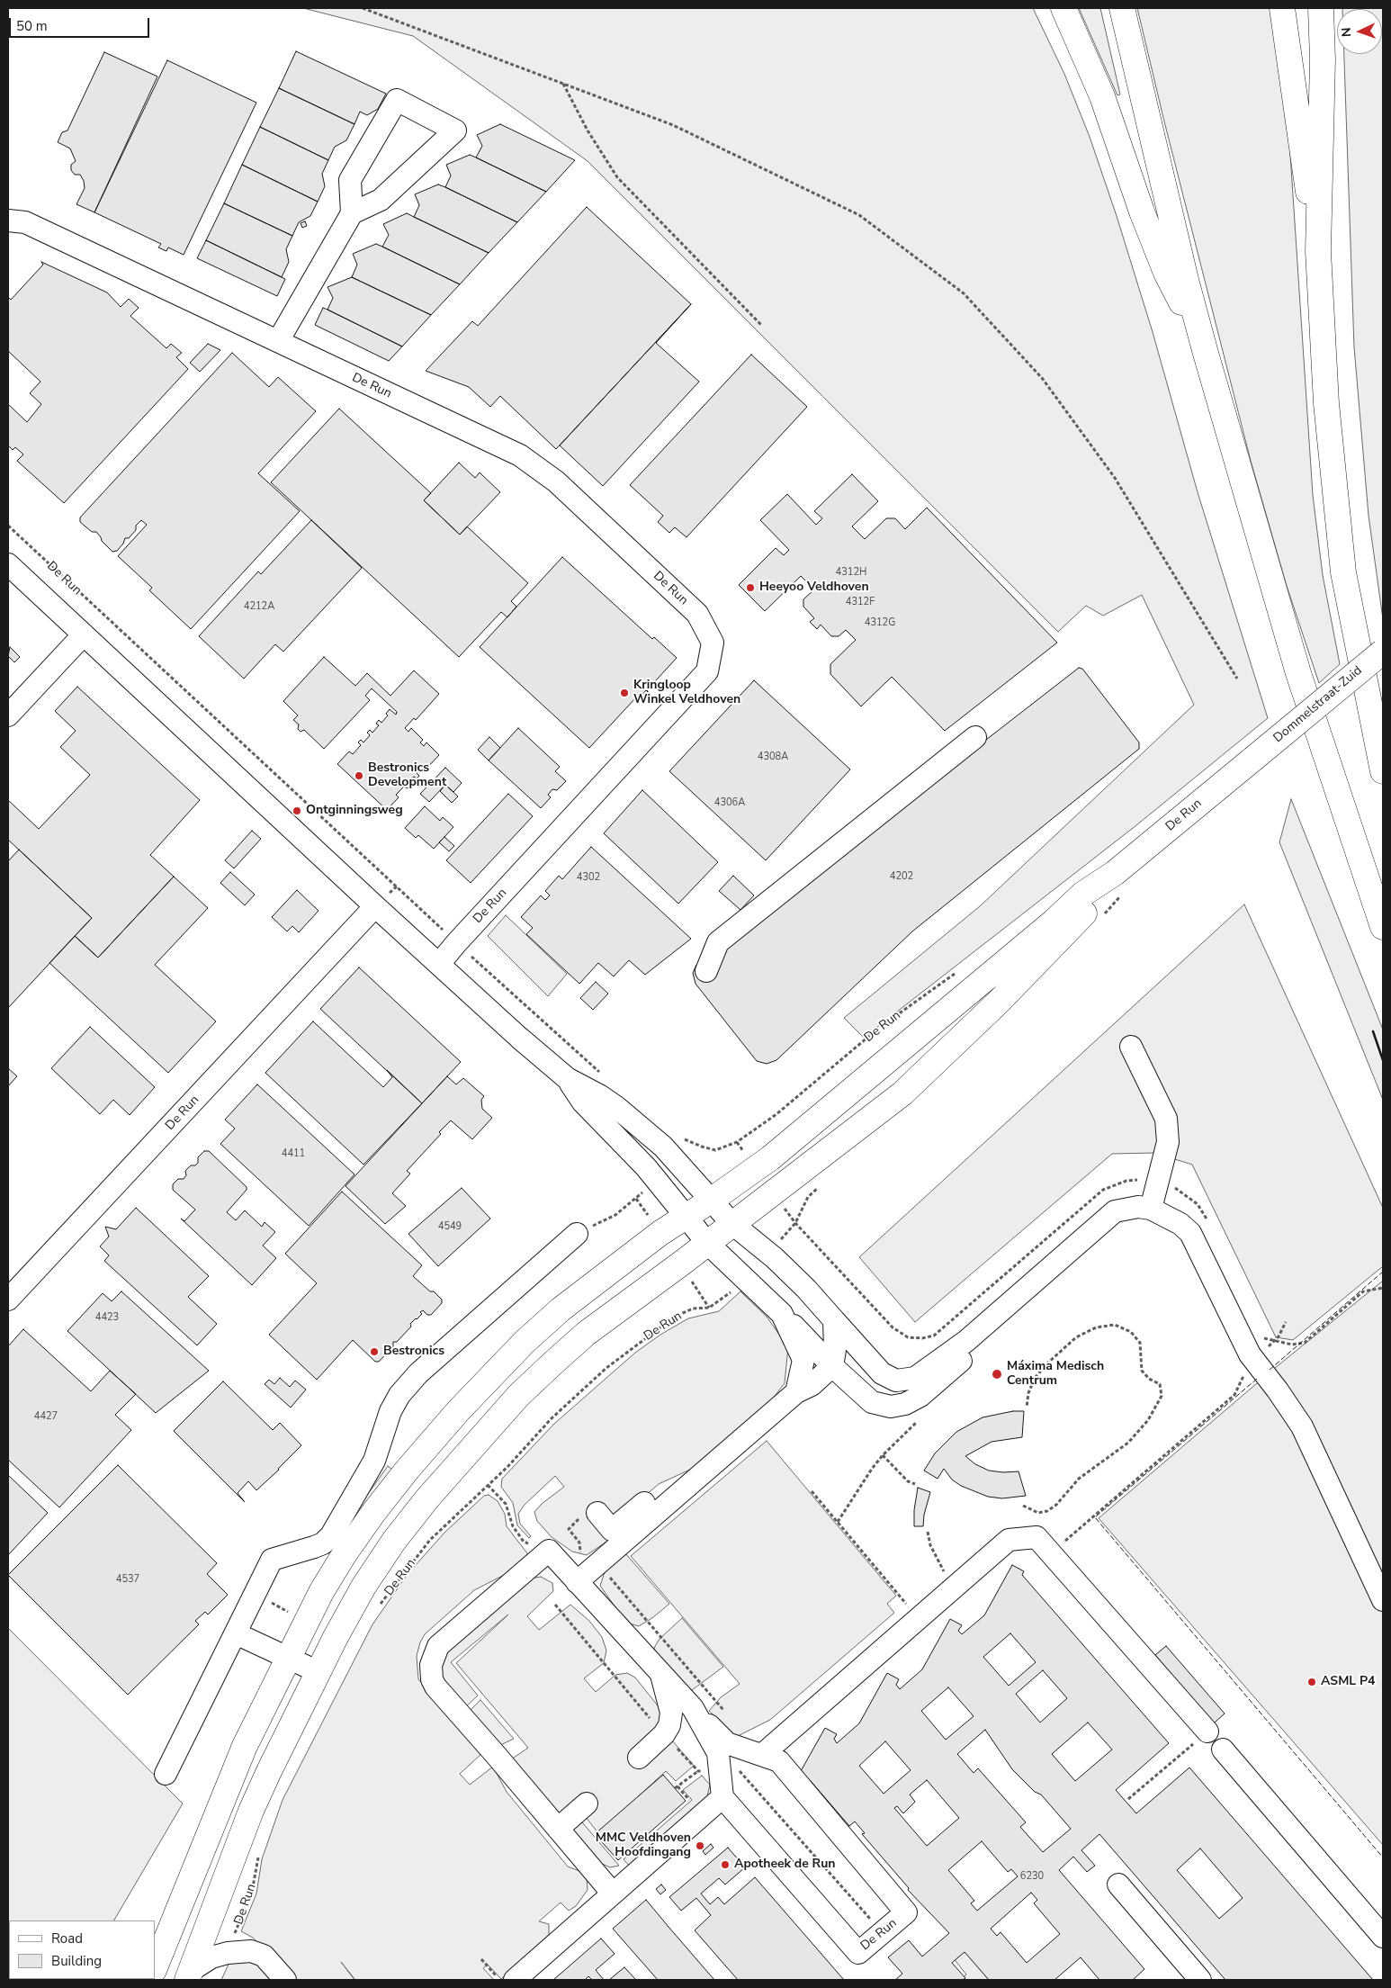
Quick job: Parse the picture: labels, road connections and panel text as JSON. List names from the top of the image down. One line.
{"streets":{"main road":["De Run","Dommelstraat-Zuid"]},"crossings":[["De Run","Dommelstraat-Zuid"]],"places":["Heeyoo Veldhoven","Kringloop Winkel Veldhoven","Bestronics Development","Ontginningsweg","Bestronics","Máxima Medisch Centrum","ASML P4","MMC Veldhoven Hoofdingang","Apotheek de Run"],"house_numbers":["4312H","4312F","4212A","4312G","4308A","4306A","4202","4302","4411","4549","4423","4427","4537","6230"],"legend":["Road","Building"],"scale_bar":"50 m","north":"left"}
